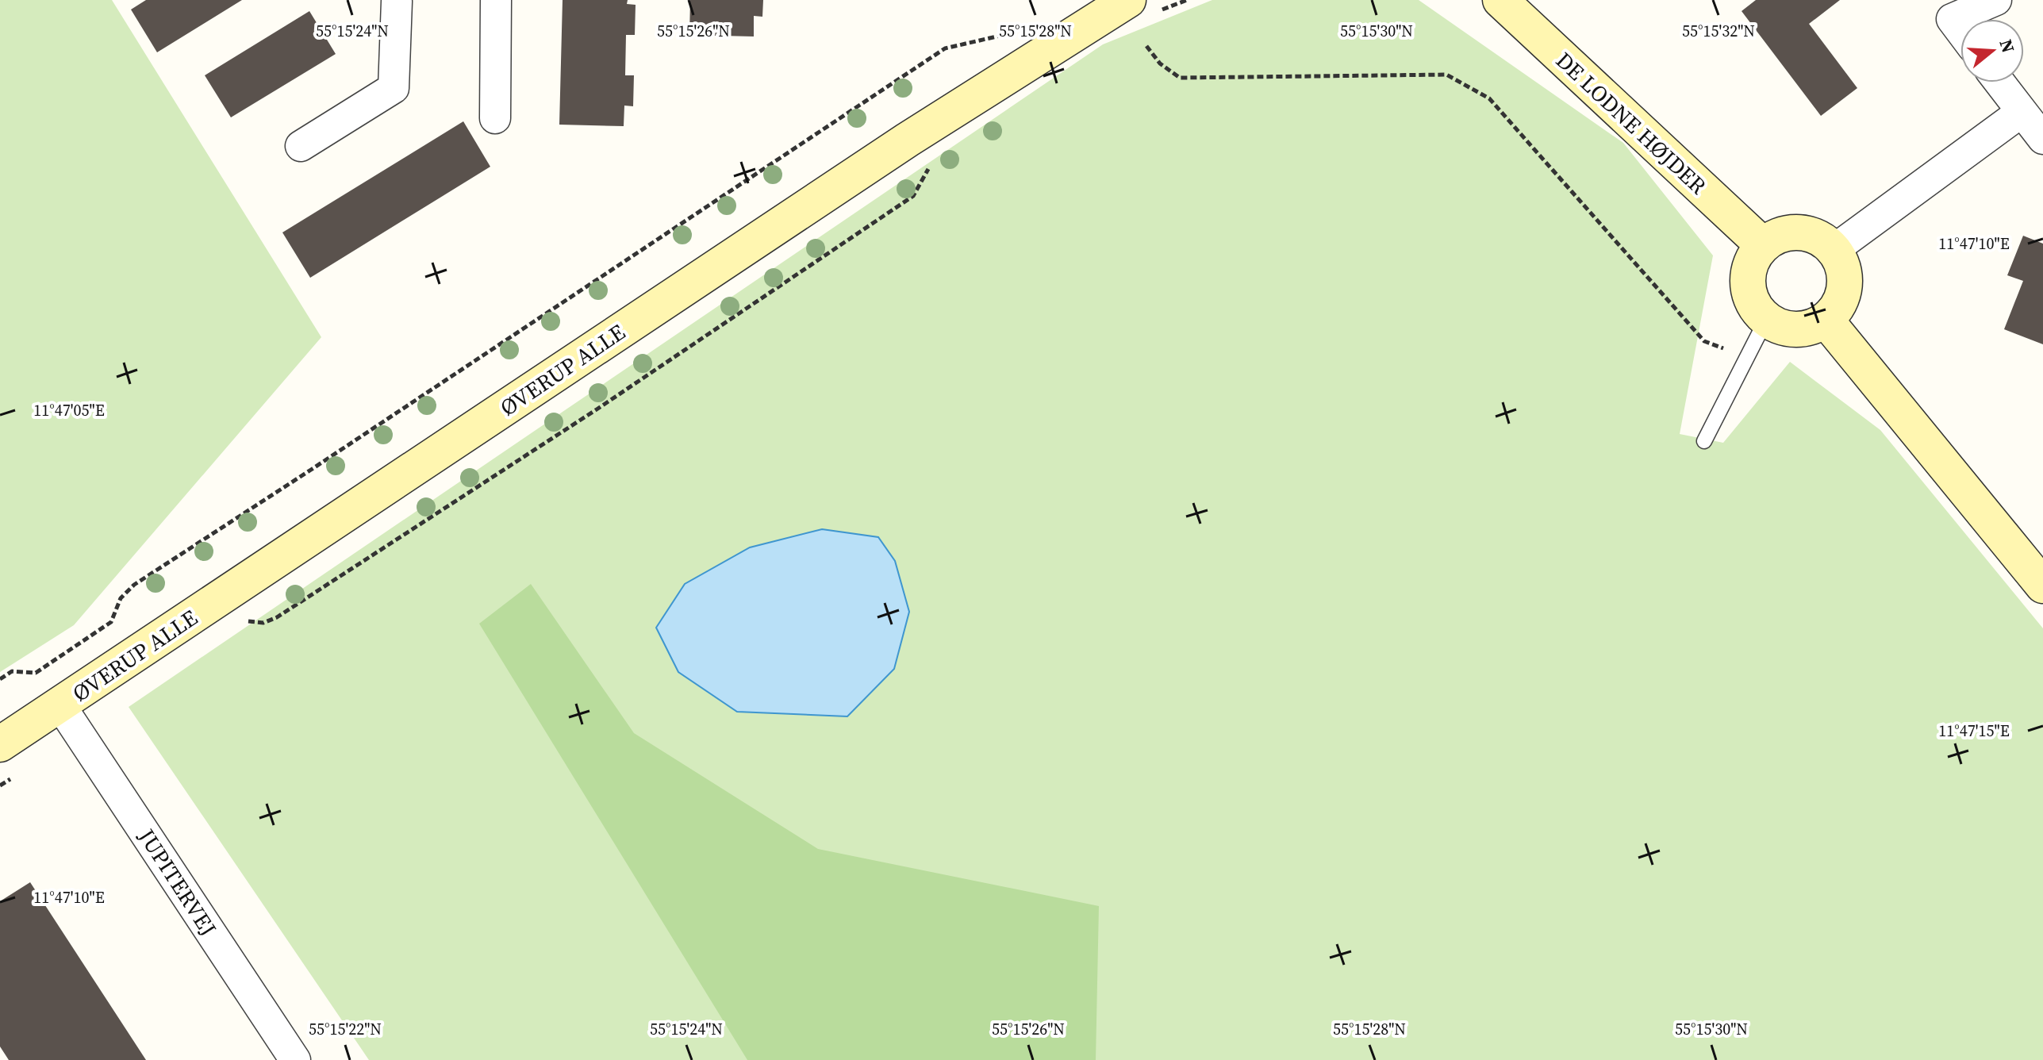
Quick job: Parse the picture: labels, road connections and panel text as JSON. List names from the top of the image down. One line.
{"streets":{"street":["DE LODNE HØJDER","ØVERUP ALLE","JUPITERVEJ"]},"crossings":[["ØVERUP ALLE","JUPITERVEJ"]],"north":"right","coordinates":["55°15'24\"N","55°15'26\"N","55°15'28\"N","55°15'30\"N","55°15'32\"N","11°47'10\"E","11°47'05\"E","11°47'15\"E","55°15'22\"N"]}
